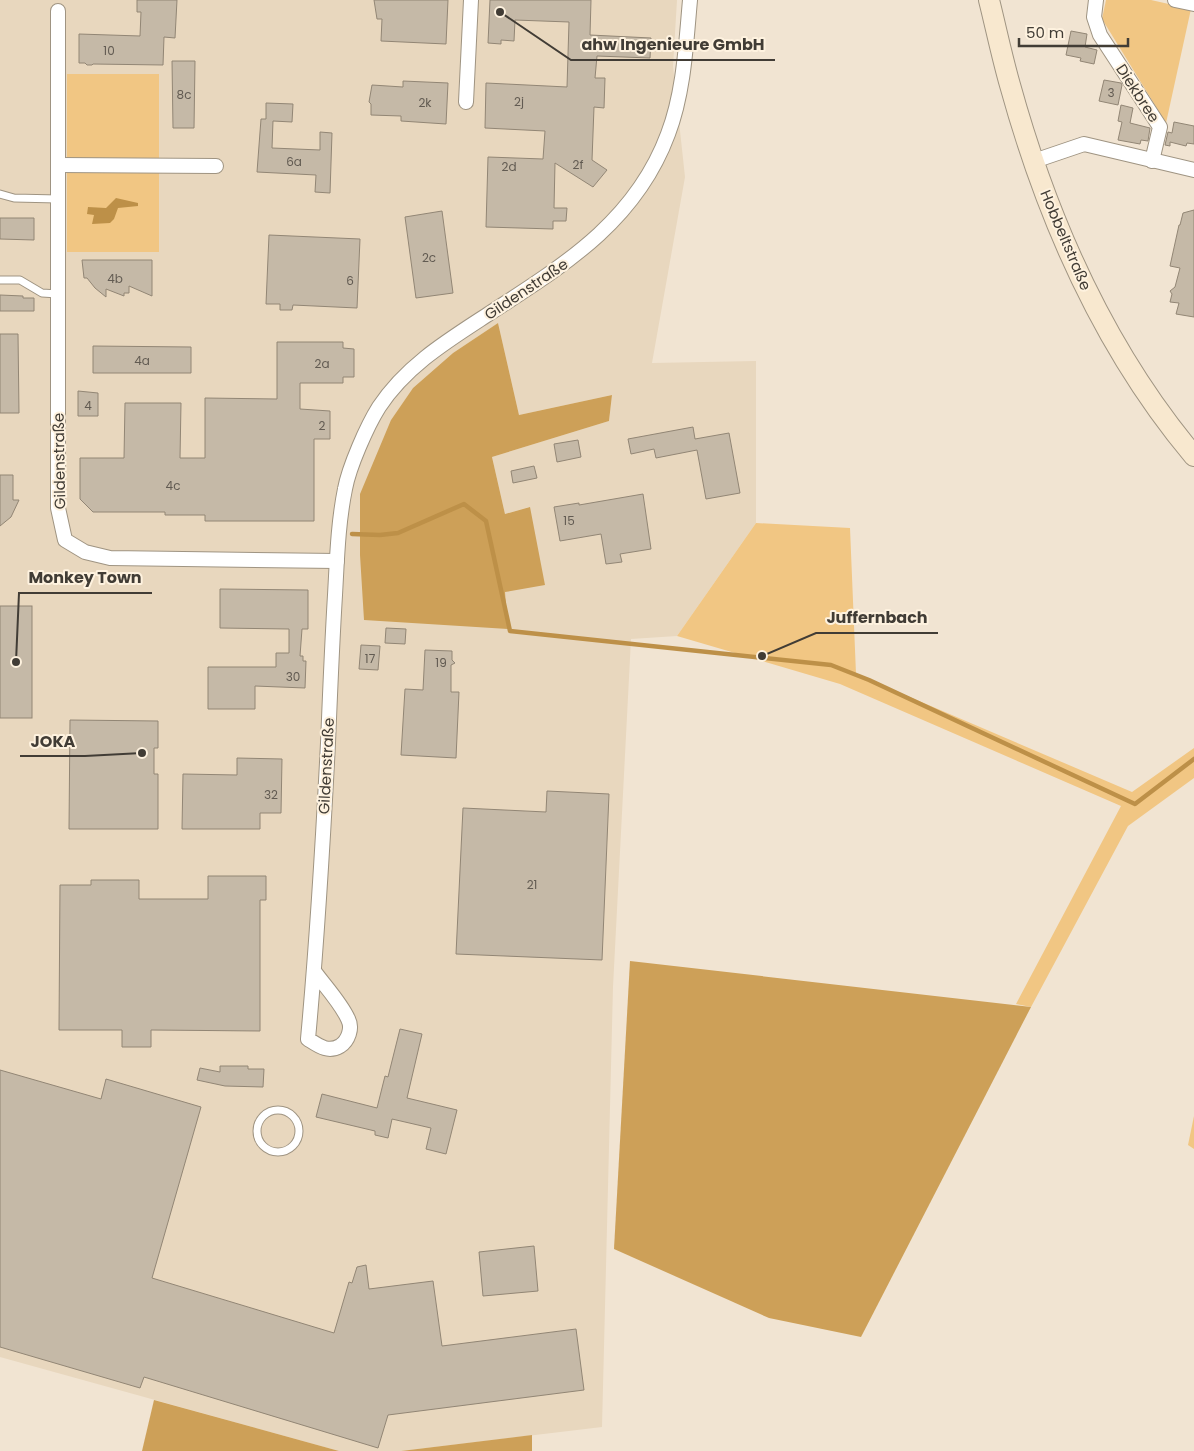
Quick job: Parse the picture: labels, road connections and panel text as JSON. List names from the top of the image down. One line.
{"streets":{"street":["Diekbree","Hobbeltstraße","Gildenstraße"]},"places":["ahw Ingenieure GmbH","Juffernbach","Monkey Town","JOKA"],"house_numbers":["10","3","8c","2j","2k","6a","2f","2d","2c","4b","6","4a","2a","4","2","4c","15","17","19","30","32","21"],"scale_bar":"50 m"}
